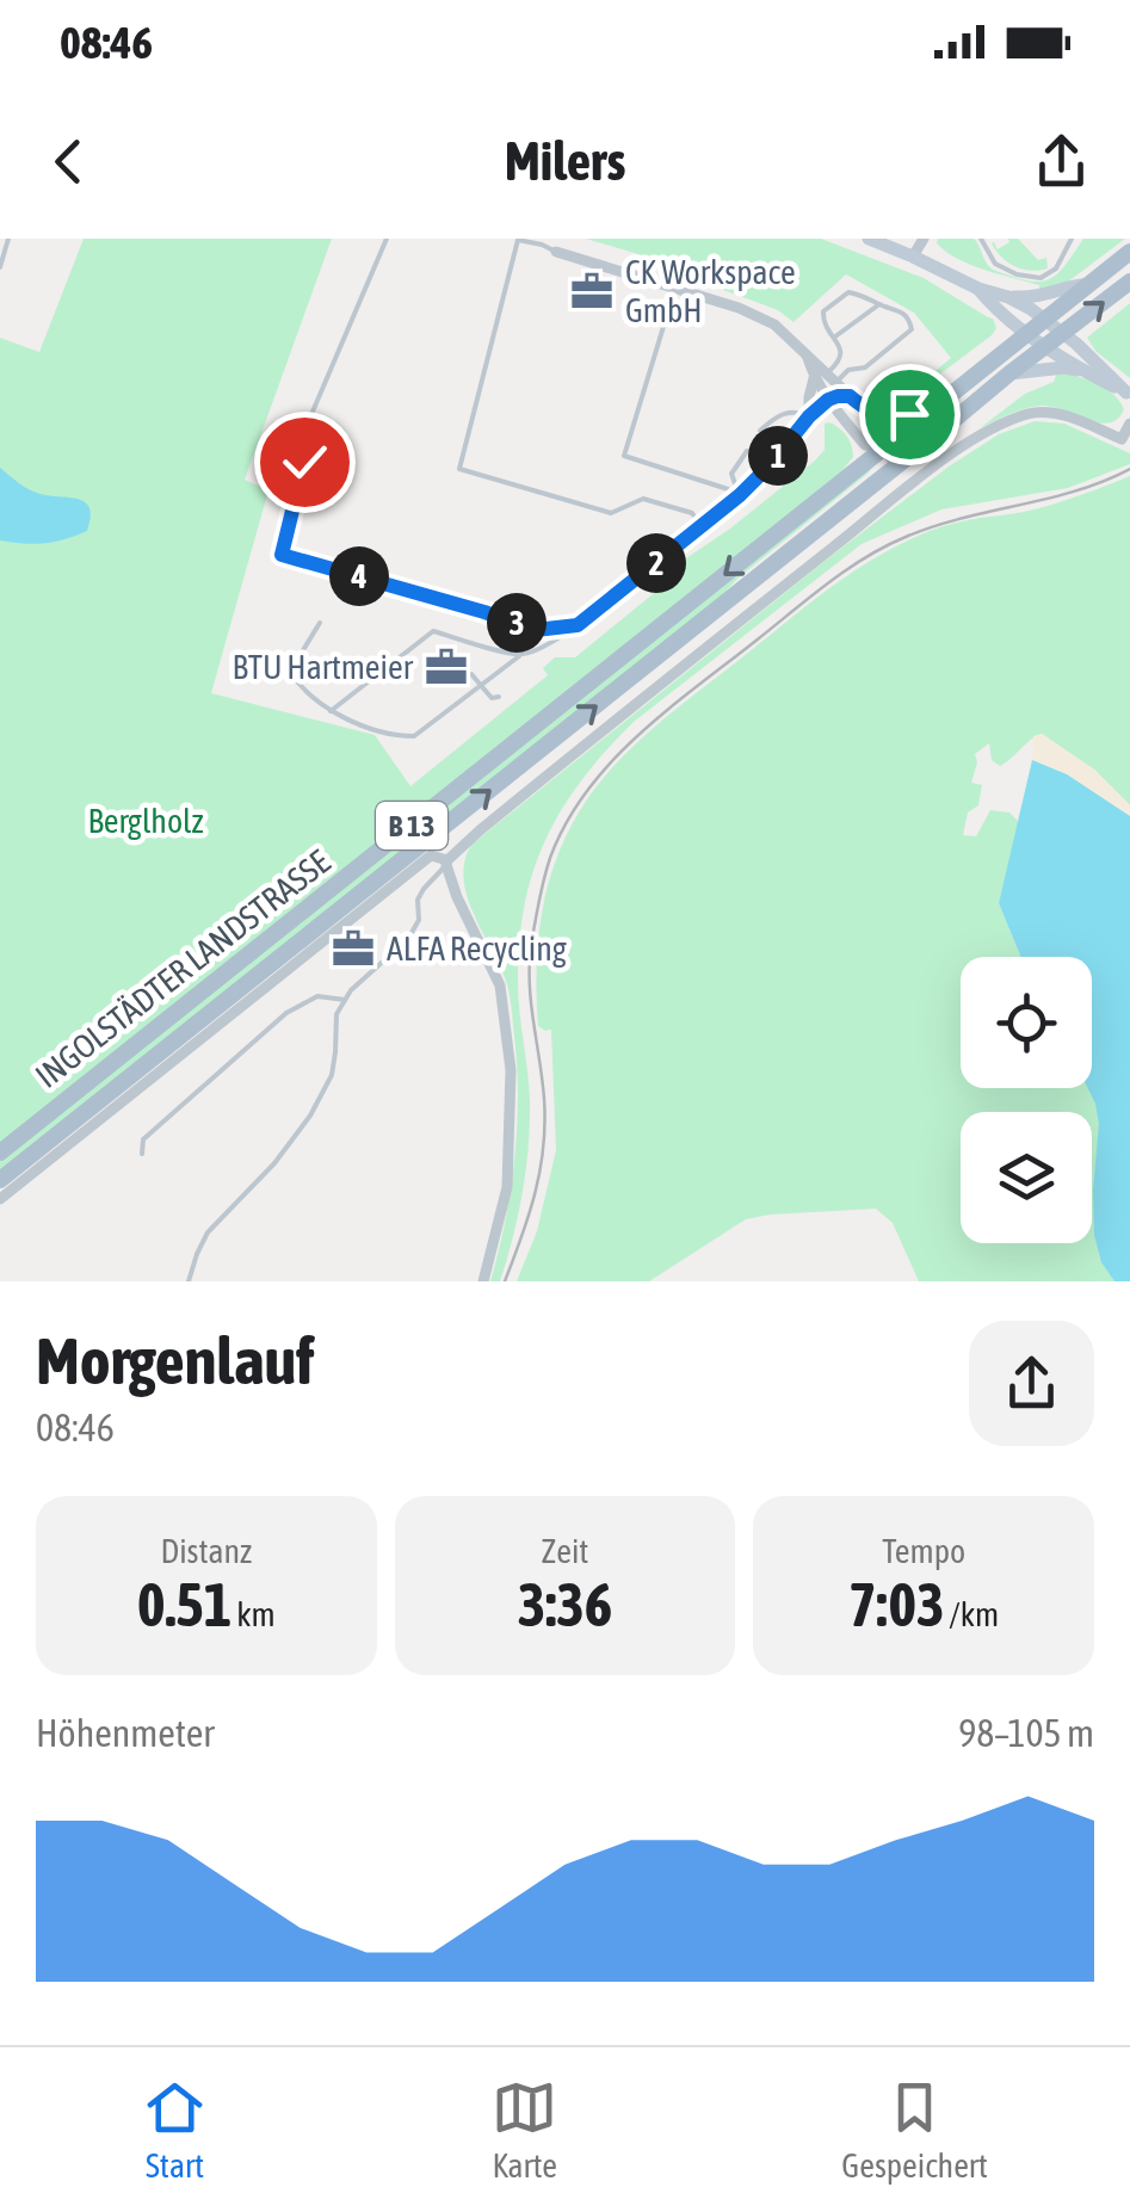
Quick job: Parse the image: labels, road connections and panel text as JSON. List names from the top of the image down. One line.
{"streets":{"main road":["B 13","INGOLSTÄDTER LANDSTRASSE"]},"parks":["Berglholz"],"places":{"office":["CK Workspace GmbH","BTU Hartmeier","ALFA Recycling"]},"page":{"status":"08:46","header":"Milers","pins":["1","2","4","3"],"heading":["Morgenlauf","08:46"],"stats":[["Distanz","0.51 km"],["Zeit","3:36"],["Tempo","7:03 /km"]],"chart":["Höhenmeter","98–105 m"],"tabs":["Start","Karte","Gespeichert"]}}
